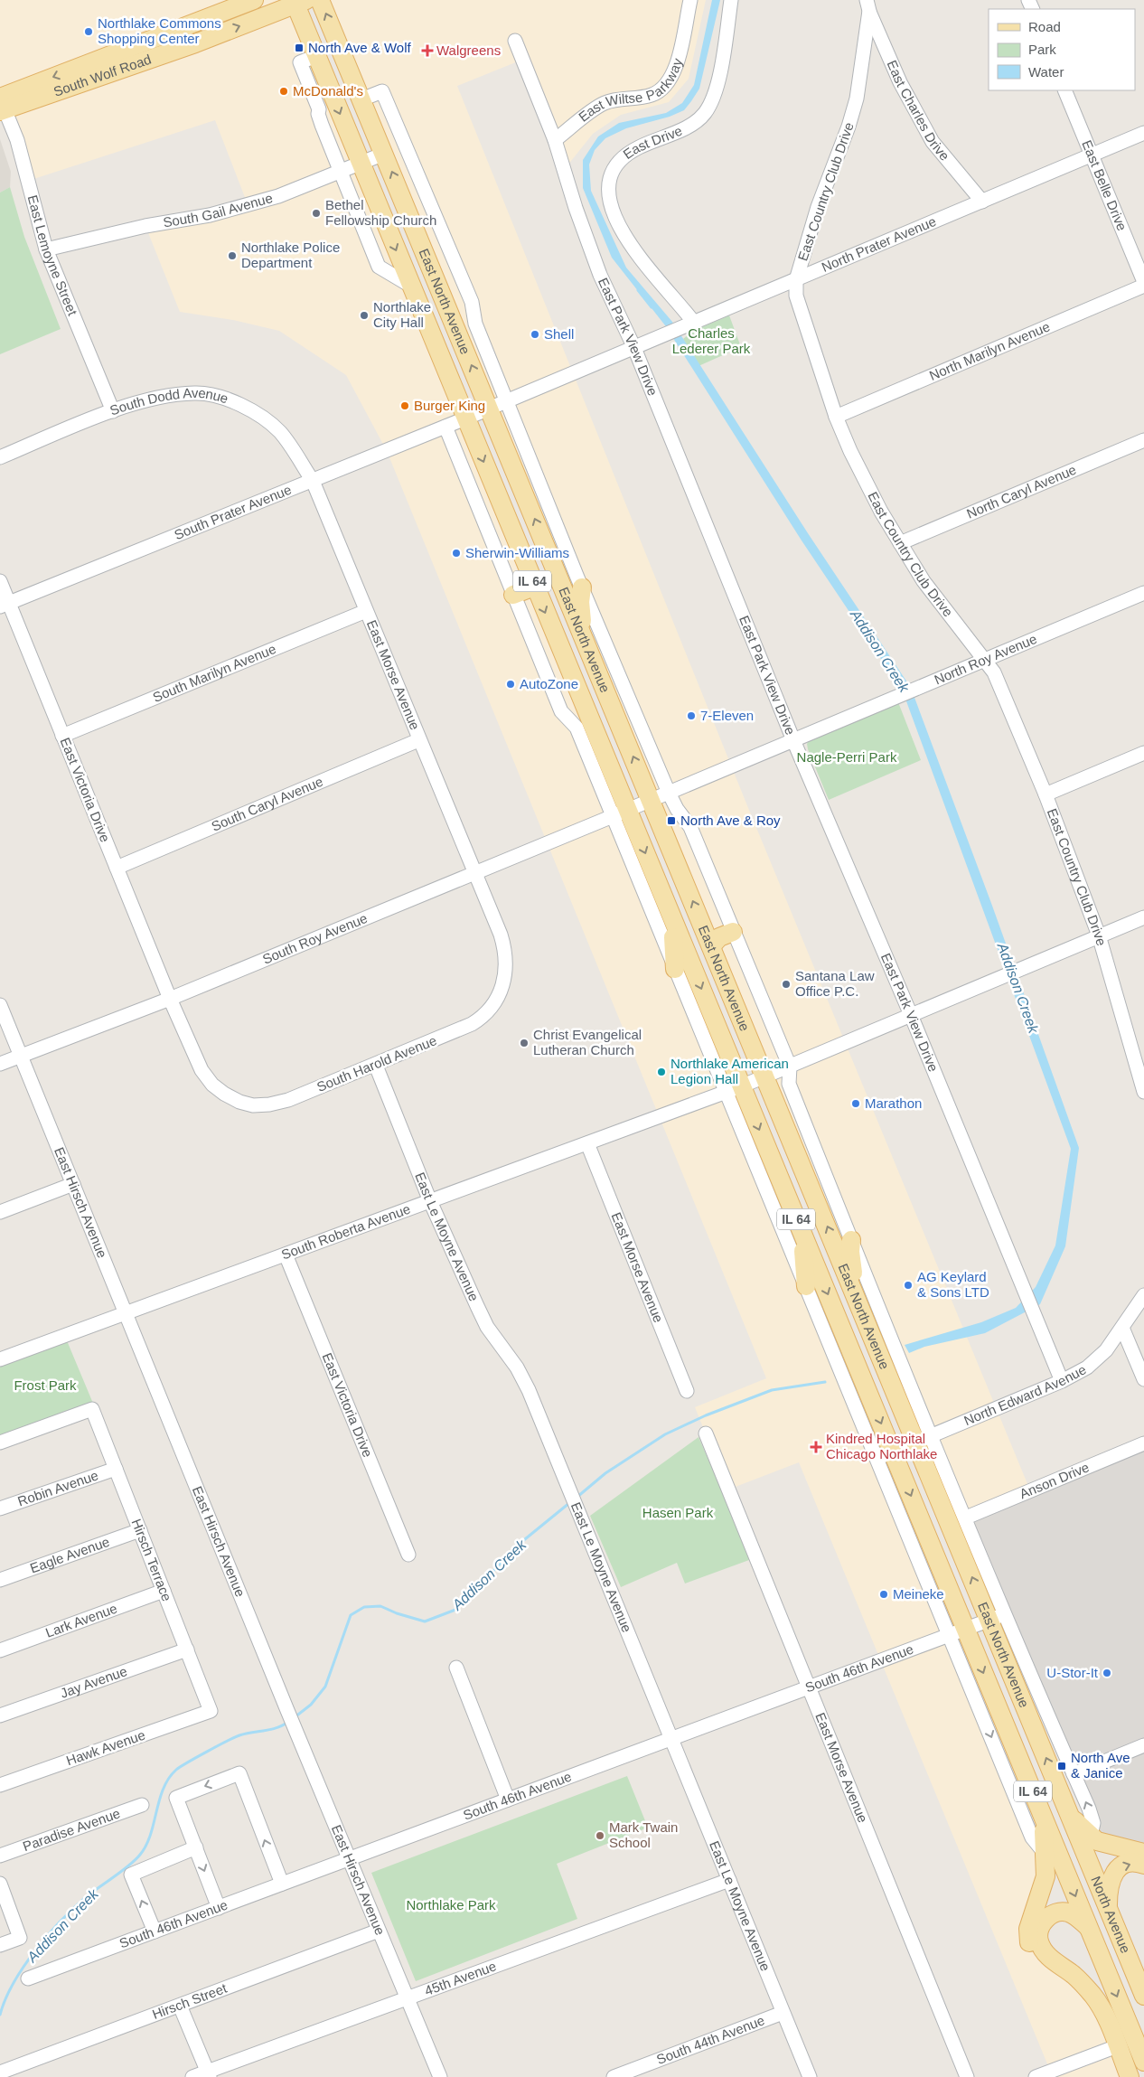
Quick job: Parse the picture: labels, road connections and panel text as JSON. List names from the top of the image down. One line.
{"streets":{"main road":["South Wolf Road","East North Avenue","IL 64","North Avenue"],"street":["East Wiltse Parkway","East Charles Drive","East Drive","East Belle Drive","East Country Club Drive","South Gail Avenue","North Prater Avenue","East Lemoyne Street","East Park View Drive","North Marilyn Avenue","South Dodd Avenue","North Caryl Avenue","South Prater Avenue","North Roy Avenue","South Marilyn Avenue","East Morse Avenue","East Victoria Drive","South Caryl Avenue","South Roy Avenue","South Harold Avenue","East Hirsch Avenue","South Roberta Avenue","East Le Moyne Avenue","North Edward Avenue","Anson Drive","Robin Avenue","Eagle Avenue","Hirsch Terrace","Lark Avenue","South 46th Avenue","Jay Avenue","Hawk Avenue","Paradise Avenue","45th Avenue","Hirsch Street","South 44th Avenue"]},"crossings":[["South Wolf Road","East Lemoyne Street"],["South Wolf Road","East North Avenue"],["East Wiltse Parkway","East Park View Drive"],["East Charles Drive","East Country Club Drive"],["East Charles Drive","North Prater Avenue"],["East Drive","North Prater Avenue"],["East Belle Drive","North Prater Avenue"],["East Country Club Drive","North Prater Avenue"],["East Country Club Drive","North Marilyn Avenue"],["East Country Club Drive","North Caryl Avenue"],["East Country Club Drive","North Roy Avenue"],["East Country Club Drive","South Roberta Avenue"],["South Gail Avenue","East Lemoyne Street"],["South Gail Avenue","East North Avenue"],["North Prater Avenue","East North Avenue"],["North Prater Avenue","East Park View Drive"],["North Prater Avenue","South Prater Avenue"],["East Lemoyne Street","South Dodd Avenue"],["East North Avenue","South Prater Avenue"],["East North Avenue","North Roy Avenue"],["East North Avenue","South Roy Avenue"],["East North Avenue","South Roberta Avenue"],["East North Avenue","North Edward Avenue"],["East North Avenue","Anson Drive"],["East North Avenue","South 46th Avenue"],["East North Avenue","North Avenue"],["East Park View Drive","North Roy Avenue"],["East Park View Drive","South Roberta Avenue"],["East Park View Drive","North Edward Avenue"],["South Dodd Avenue","South Prater Avenue"],["South Dodd Avenue","East Morse Avenue"],["South Prater Avenue","East Morse Avenue"],["South Prater Avenue","East Victoria Drive"],["North Roy Avenue","South Roy Avenue"],["South Marilyn Avenue","East Morse Avenue"],["South Marilyn Avenue","East Victoria Drive"],["East Morse Avenue","South Caryl Avenue"],["East Morse Avenue","South Roy Avenue"],["East Morse Avenue","South Harold Avenue"],["East Morse Avenue","South Roberta Avenue"],["East Morse Avenue","South 46th Avenue"],["East Victoria Drive","South Caryl Avenue"],["East Victoria Drive","South Roy Avenue"],["East Victoria Drive","South Harold Avenue"],["East Victoria Drive","South Roberta Avenue"],["South Roy Avenue","South Harold Avenue"],["South Roy Avenue","East Hirsch Avenue"],["South Harold Avenue","East Le Moyne Avenue"],["East Hirsch Avenue","South Roberta Avenue"],["East Hirsch Avenue","South 46th Avenue"],["East Hirsch Avenue","45th Avenue"],["East Hirsch Avenue","Hirsch Street"],["South Roberta Avenue","East Le Moyne Avenue"],["East Le Moyne Avenue","South 46th Avenue"],["East Le Moyne Avenue","45th Avenue"],["East Le Moyne Avenue","South 44th Avenue"],["Robin Avenue","Hirsch Terrace"],["Eagle Avenue","Hirsch Terrace"],["Hirsch Terrace","Lark Avenue"],["Hirsch Terrace","Jay Avenue"],["Hirsch Terrace","Hawk Avenue"]],"water":["Addison Creek"],"parks":["Charles Lederer Park","Nagle-Perri Park","Frost Park","Hasen Park","Northlake Park"],"places":{"other":["Northlake Commons Shopping Center","McDonald's","Bethel Fellowship Church","Northlake Police Department","Northlake City Hall","Shell","Burger King","Sherwin-Williams","AutoZone","7-Eleven","Santana Law Office P.C.","Christ Evangelical Lutheran Church","Northlake American Legion Hall","Marathon","AG Keylard & Sons LTD","Meineke","U-Stor-It","Mark Twain School"],"transit":["North Ave & Wolf","North Ave & Roy","North Ave & Janice"],"health":["Walgreens","Kindred Hospital Chicago Northlake"]},"legend":["Road","Park","Water"]}
